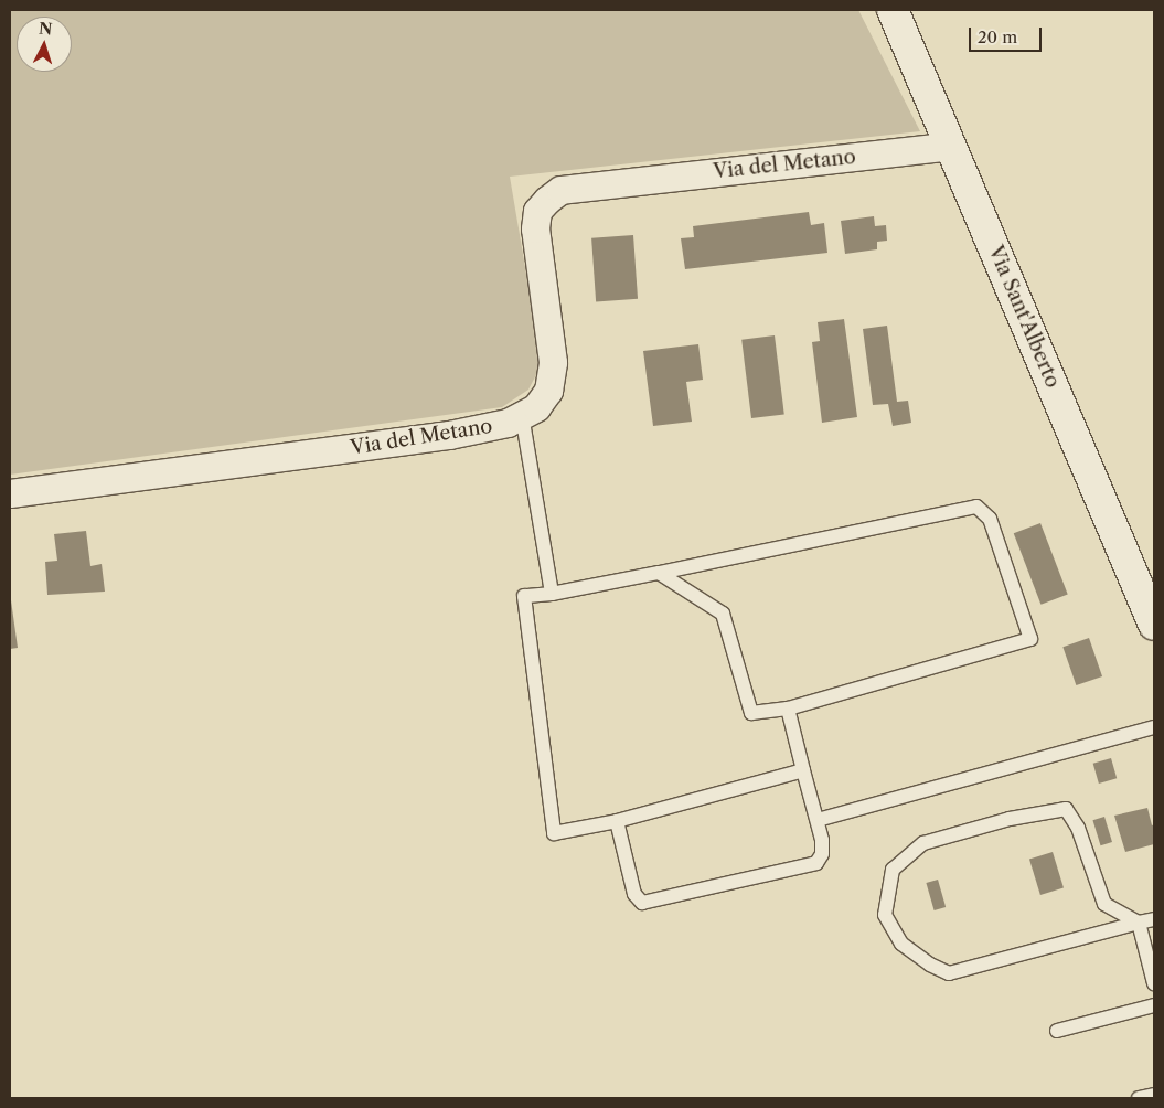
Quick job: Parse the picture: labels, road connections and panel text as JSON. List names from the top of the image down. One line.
{"streets":{"main road":["Via Sant'Alberto"],"street":["Via del Metano"]},"crossings":[["Via del Metano","Via Sant'Alberto"]],"scale_bar":"20 m","north":"top"}
